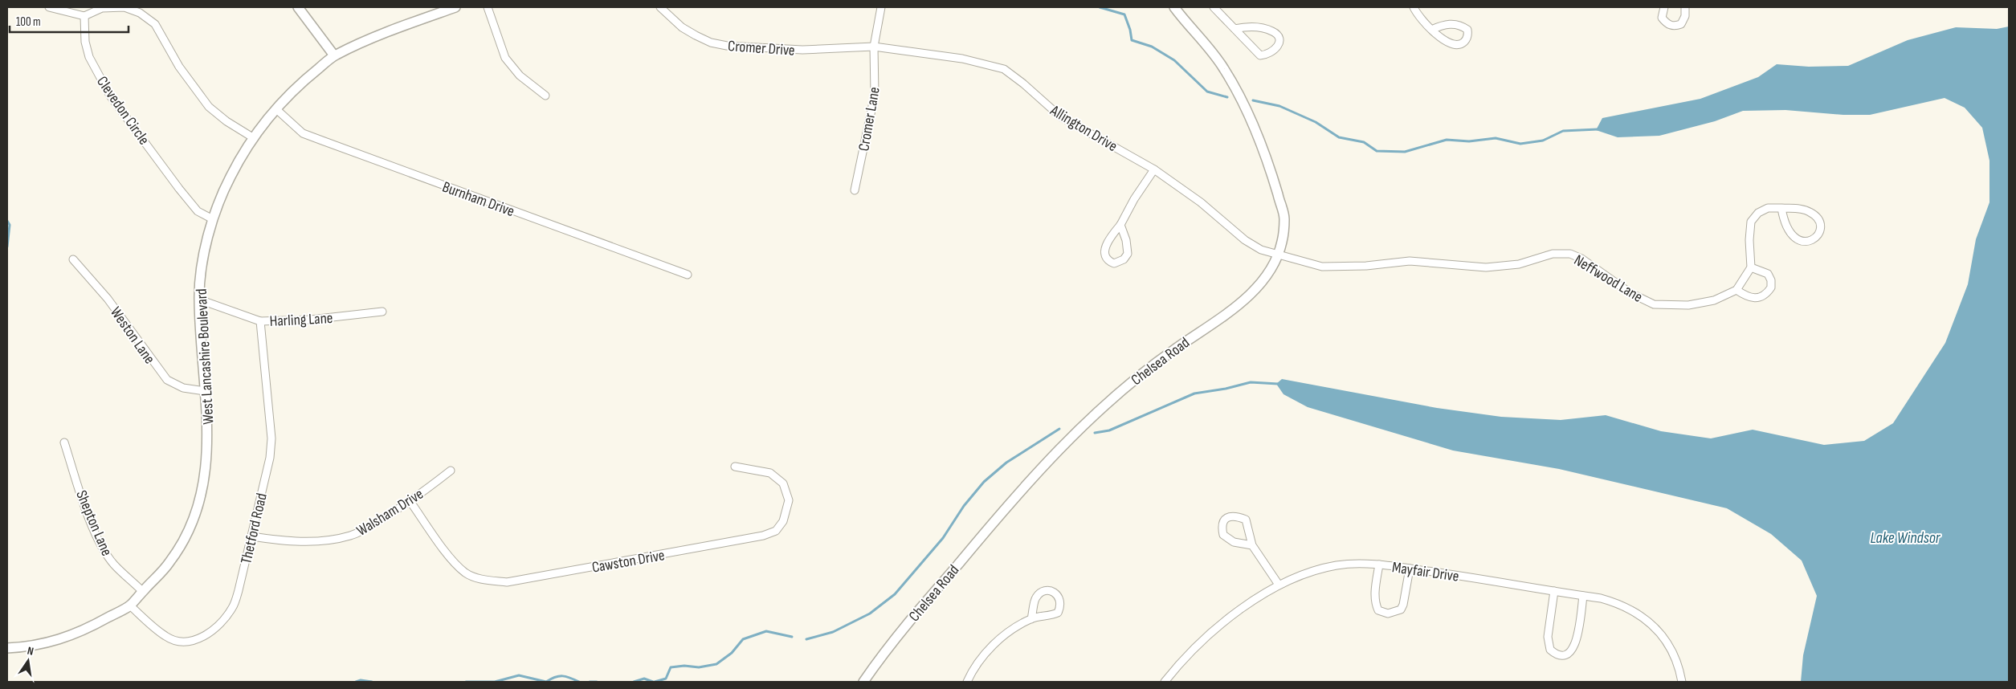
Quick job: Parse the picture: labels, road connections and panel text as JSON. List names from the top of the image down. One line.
{"streets":{"street":["Cromer Drive","Clevedon Circle","Cromer Lane","Allington Drive","Burnham Drive","Neffwood Lane","Harling Lane","Weston Lane","West Lancashire Boulevard","Chelsea Road","Walsham Drive","Shepton Lane","Thetford Road","Cawston Drive","Mayfair Drive"]},"crossings":[["Cromer Drive","Cromer Lane"],["Cromer Drive","Allington Drive"],["Clevedon Circle","West Lancashire Boulevard"],["Cromer Lane","Allington Drive"],["Allington Drive","Neffwood Lane"],["Allington Drive","Chelsea Road"],["Burnham Drive","West Lancashire Boulevard"],["Neffwood Lane","Chelsea Road"],["Harling Lane","West Lancashire Boulevard"],["Harling Lane","Thetford Road"],["Weston Lane","West Lancashire Boulevard"],["West Lancashire Boulevard","Shepton Lane"],["West Lancashire Boulevard","Thetford Road"],["Walsham Drive","Thetford Road"],["Walsham Drive","Cawston Drive"]],"water":["Lake Windsor"],"scale_bar":"100 m","north":"top"}
